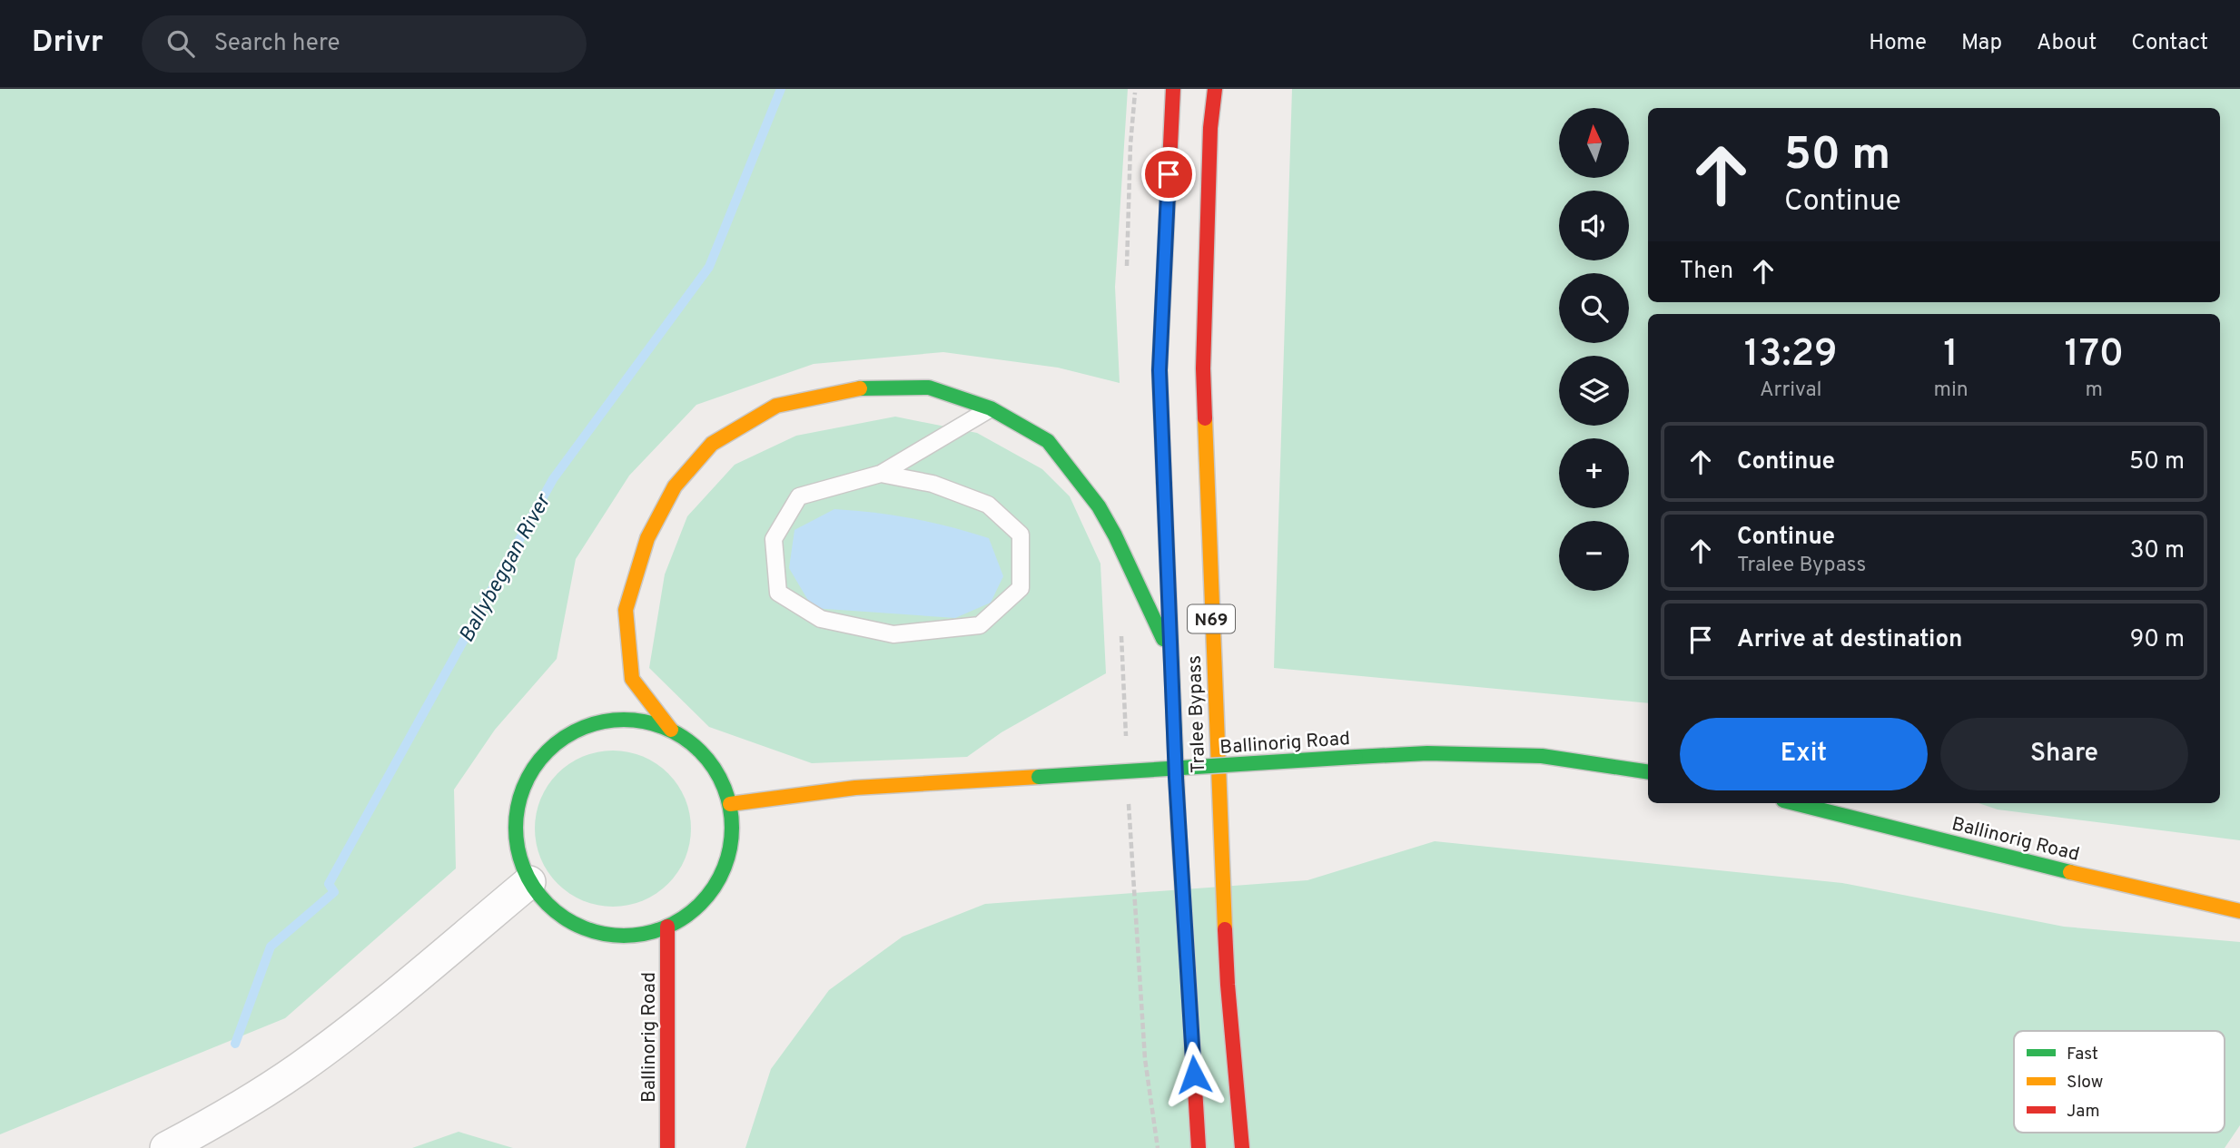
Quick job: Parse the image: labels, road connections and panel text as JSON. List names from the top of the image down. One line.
{"streets":{"main road":["N69","Tralee Bypass","Ballinorig Road"]},"crossings":[["N69","Tralee Bypass"]],"water":["Ballybeggan River"],"legend":["Fast","Slow","Jam"],"north":"top","page":{"header":"Drivr","search":"Search here","nav":["Home","Map","About","Contact"],"map_buttons":["+","−"],"turn":["50 m","Continue"],"then":"Then","eta":["13:29","Arrival","1","min","170","m"],"list":[{"name":"Continue","value":"50 m"},{"name":"Continue","note":"Tralee Bypass","value":"30 m"},{"name":"Arrive at destination","value":"90 m"}],"buttons":["Exit","Share"]}}
